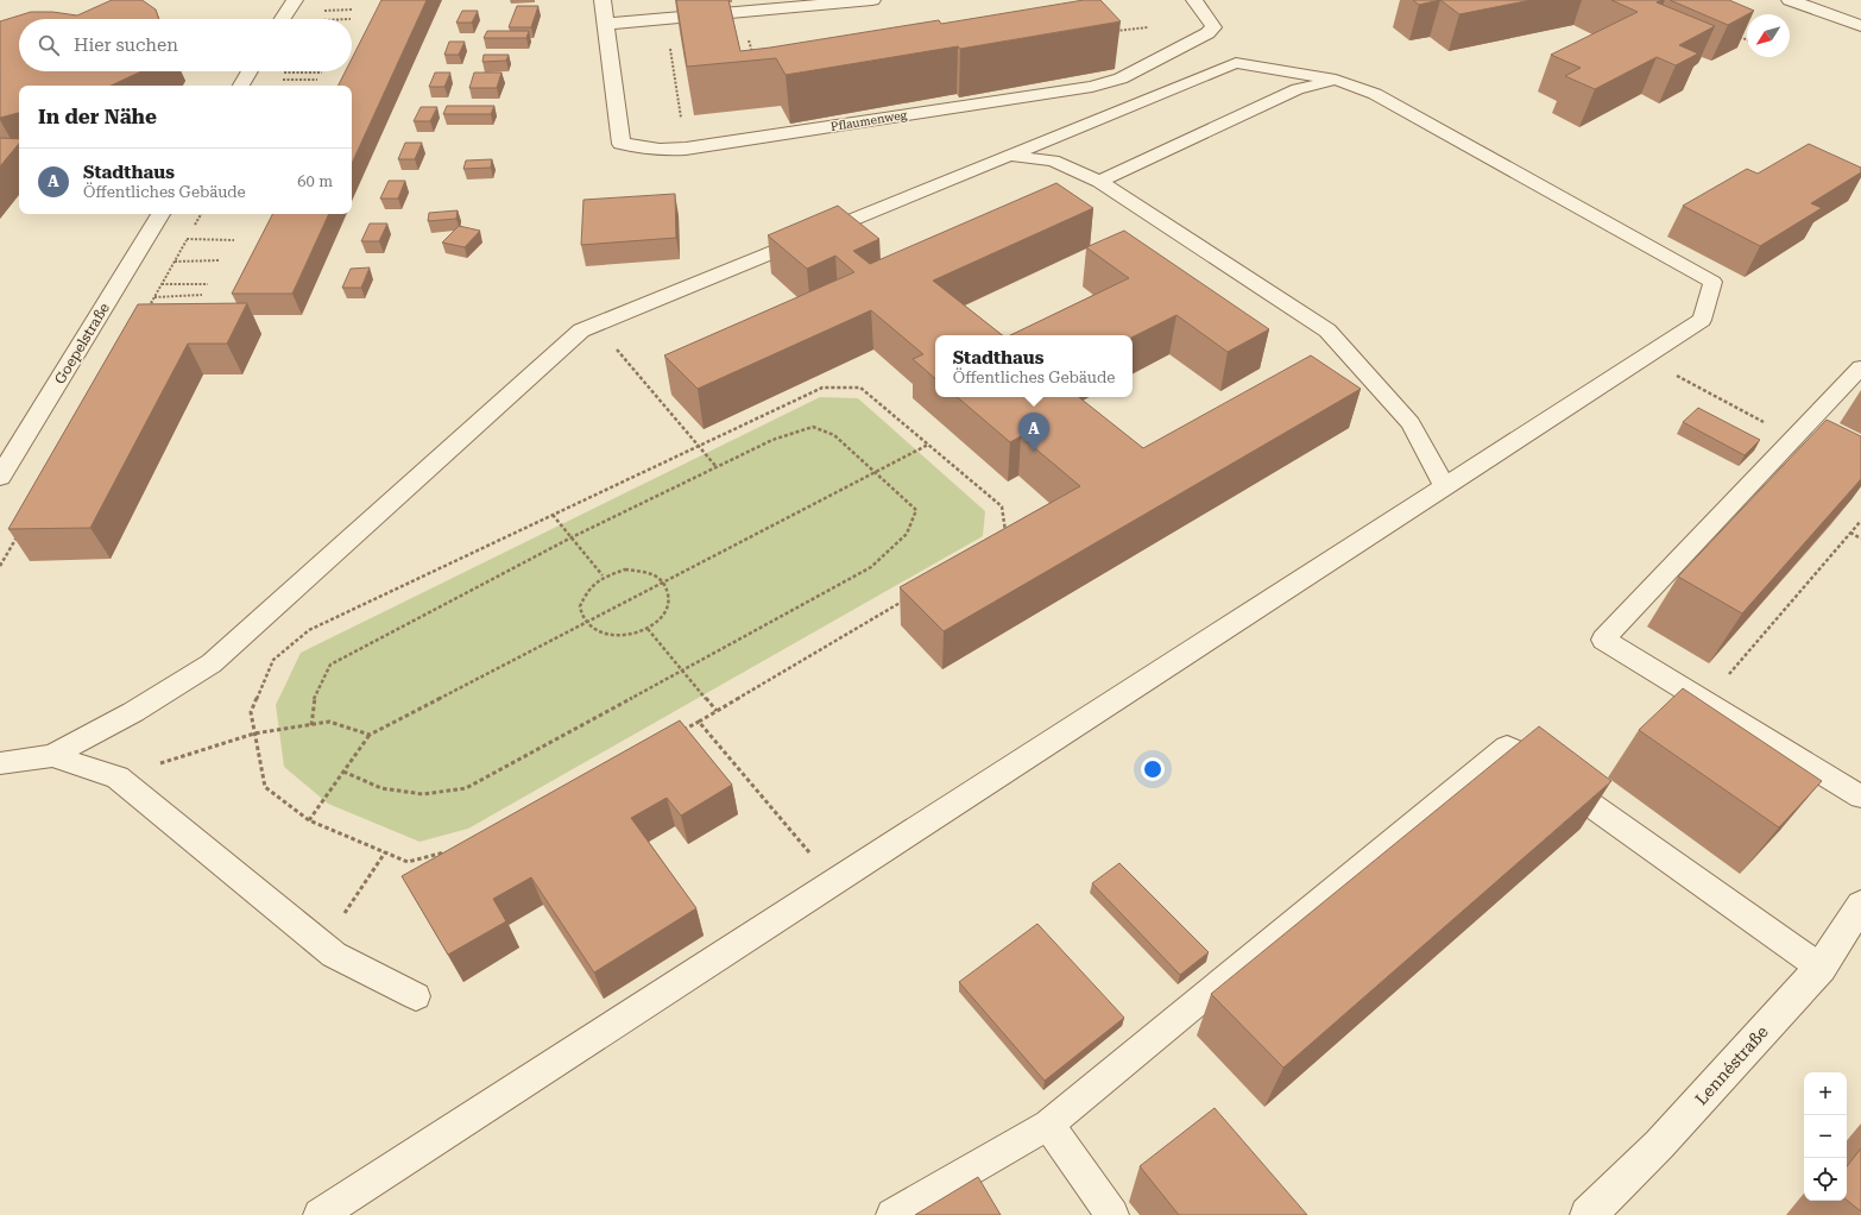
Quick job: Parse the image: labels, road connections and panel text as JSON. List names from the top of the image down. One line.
{"streets":{"street":["Pflaumenweg","Goepelstraße","Lennéstraße"]},"north":"bottom left","page":{"search":"Hier suchen","heading":"In der Nähe","list":[{"mark":"A","name":"Stadthaus","note":"Öffentliches Gebäude","value":"60 m"}],"popup":["Stadthaus","Öffentliches Gebäude"],"pins":"A","map_buttons":["+","−"]}}
